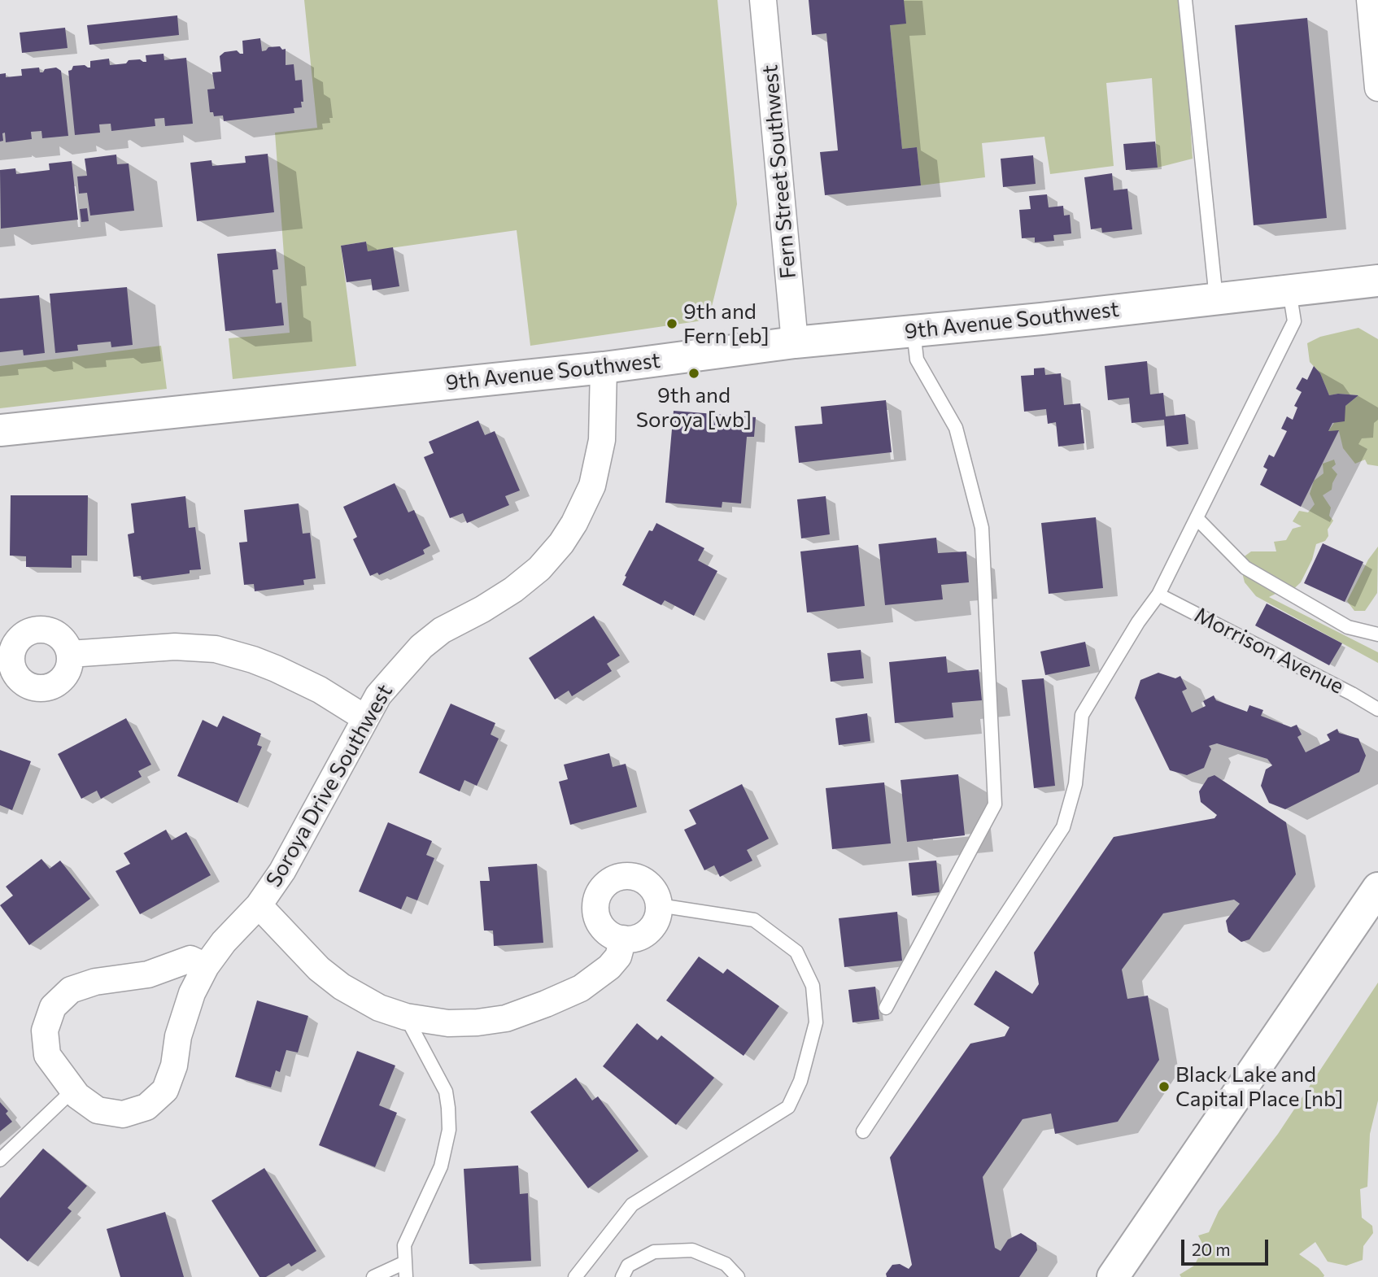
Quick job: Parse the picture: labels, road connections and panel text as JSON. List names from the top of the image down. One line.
{"streets":{"street":["Fern Street Southwest","9th Avenue Southwest","Soroya Drive Southwest"],"lane":["Morrison Avenue"]},"crossings":[["Fern Street Southwest","9th Avenue Southwest"],["9th Avenue Southwest","Soroya Drive Southwest"]],"places":["9th and Fern [eb]","9th and Soroya [wb]","Black Lake and Capital Place [nb]"],"scale_bar":"20 m"}
